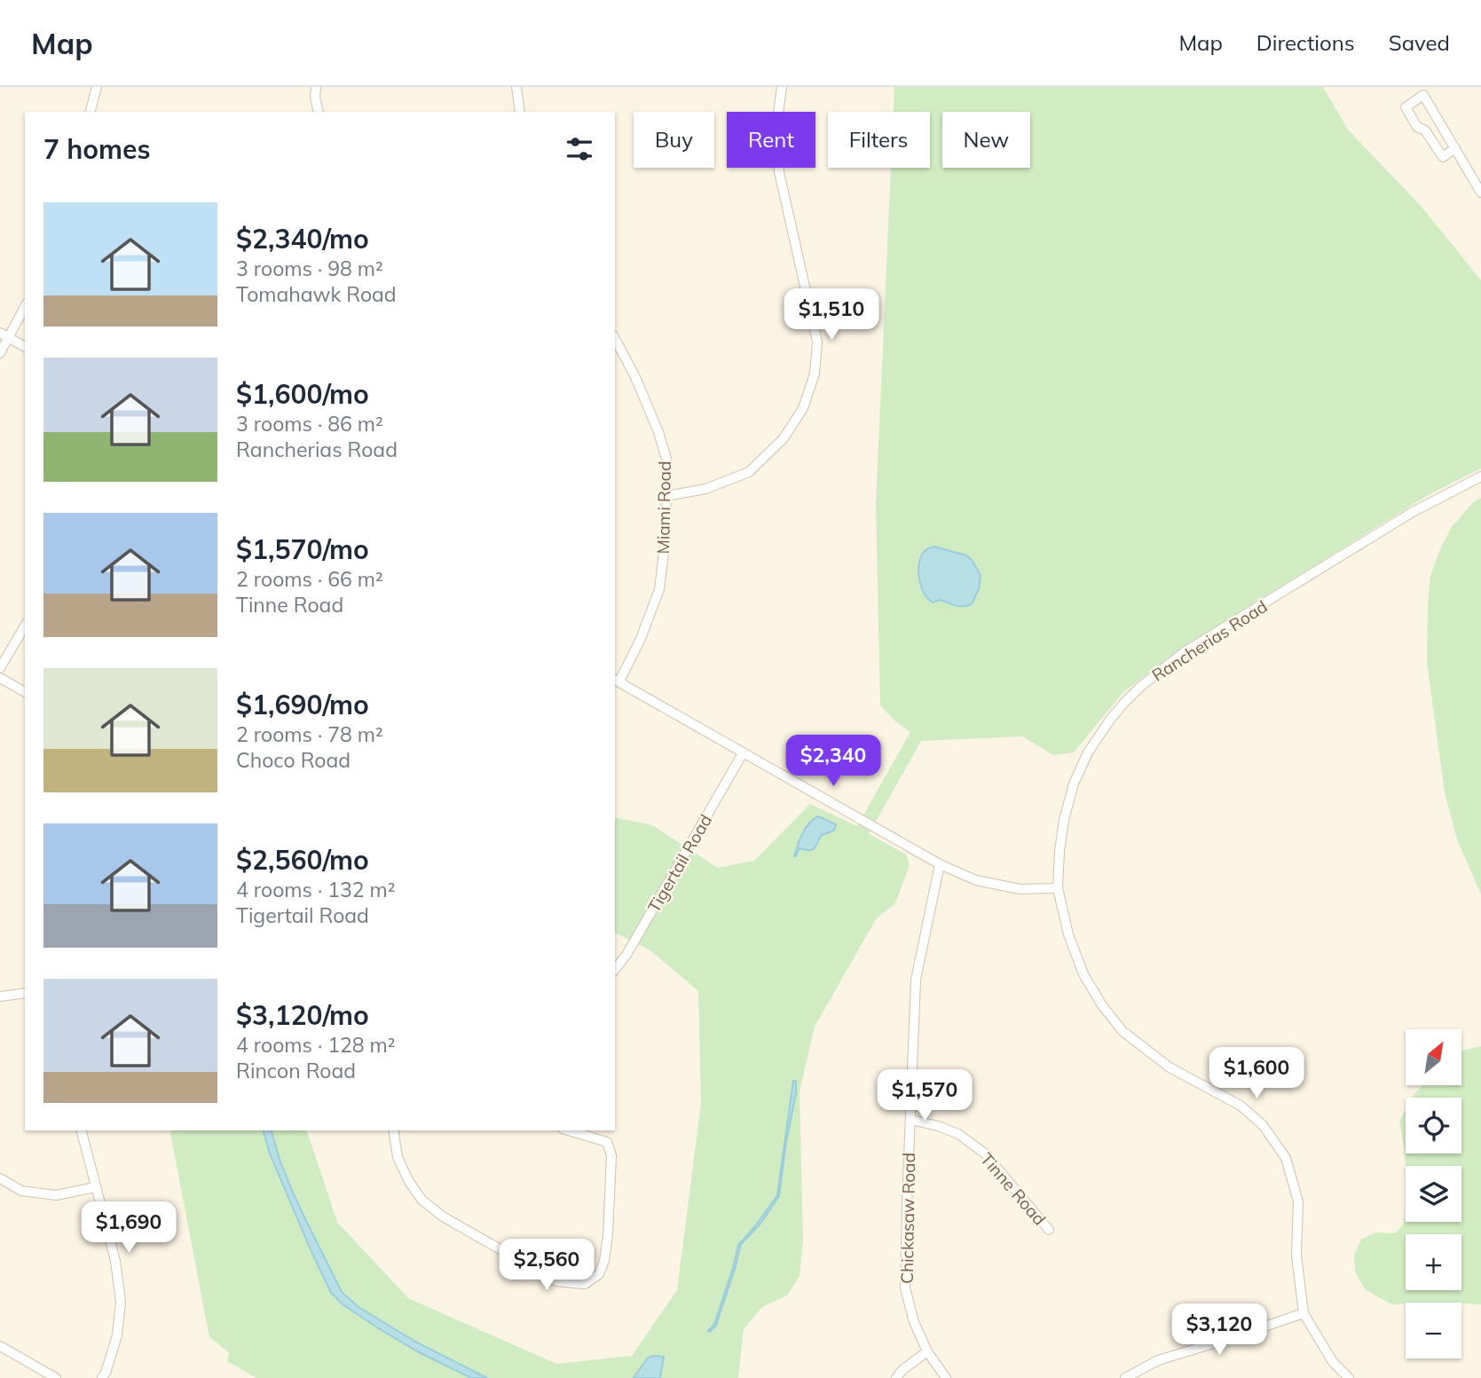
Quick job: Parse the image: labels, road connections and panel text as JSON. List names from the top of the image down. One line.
{"streets":{"street":["Miami Road","Rancherias Road","Tigertail Road","Tinne Road","Chickasaw Road"]},"crossings":[["Tinne Road","Chickasaw Road"]],"north":"top right","page":{"header":"Map","nav":["Map","Directions","Saved"],"chip":["Buy","Rent","Filters","New"],"heading":"7 homes","list":[{"name":"$2,340/mo","note":"3 rooms · 98 m² · Tomahawk Road"},{"name":"$1,600/mo","note":"3 rooms · 86 m² · Rancherias Road"},{"name":"$1,570/mo","note":"2 rooms · 66 m² · Tinne Road"},{"name":"$1,690/mo","note":"2 rooms · 78 m² · Choco Road"},{"name":"$2,560/mo","note":"4 rooms · 132 m² · Tigertail Road"},{"name":"$3,120/mo","note":"4 rooms · 128 m² · Rincon Road"}],"price":["$1,510","$2,340","$1,600","$1,570","$1,690","$2,560","$3,120"],"map_buttons":["+","−"]}}
